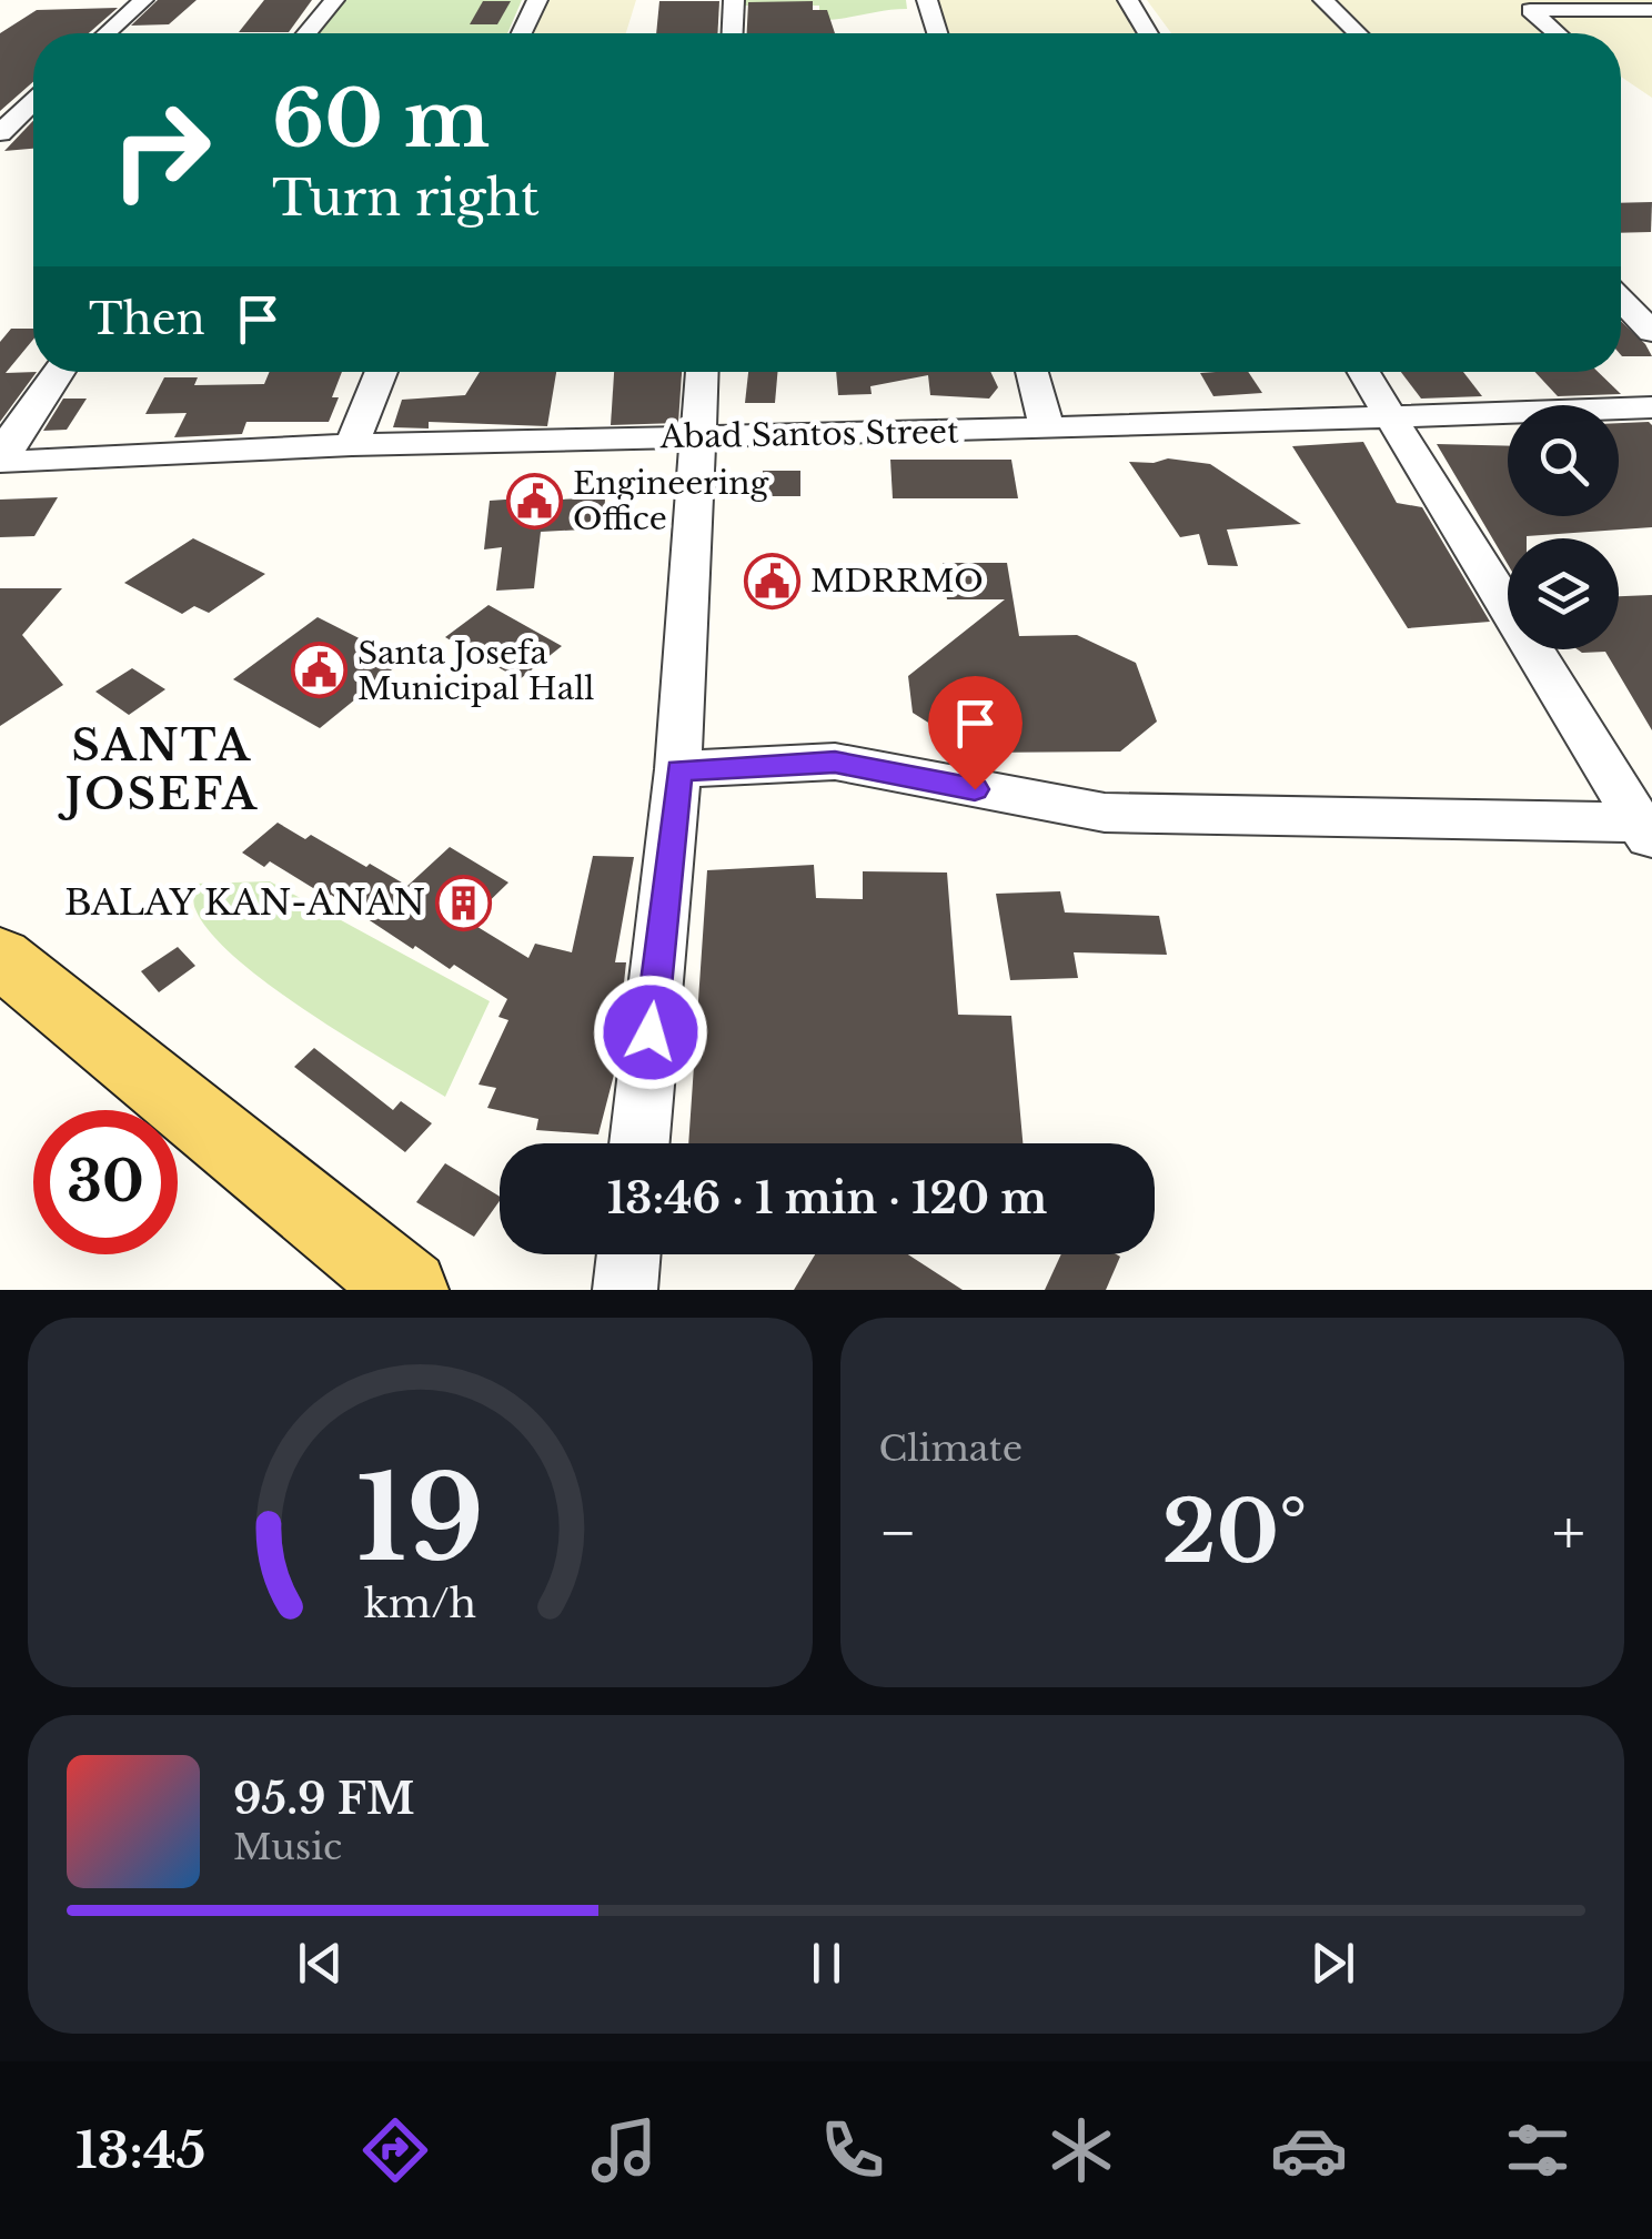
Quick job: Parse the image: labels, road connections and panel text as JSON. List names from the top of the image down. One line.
{"streets":{"street":["Abad Santos Street"]},"districts":["SANTA JOSEFA"],"places":{"public building":["Engineering Office","MDRRMO","Santa Josefa Municipal Hall"],"building":["BALAY KAN-ANAN"]},"page":{"turn":["60 m","Turn right"],"then":"Then","limit":"30","trip":"13:46 · 1 min · 120 m","tile":"Climate","heat":["−","20°","+"],"song":["95.9 FM","Music"],"tabs":"13:45","gauge":["19","km/h"]}}
